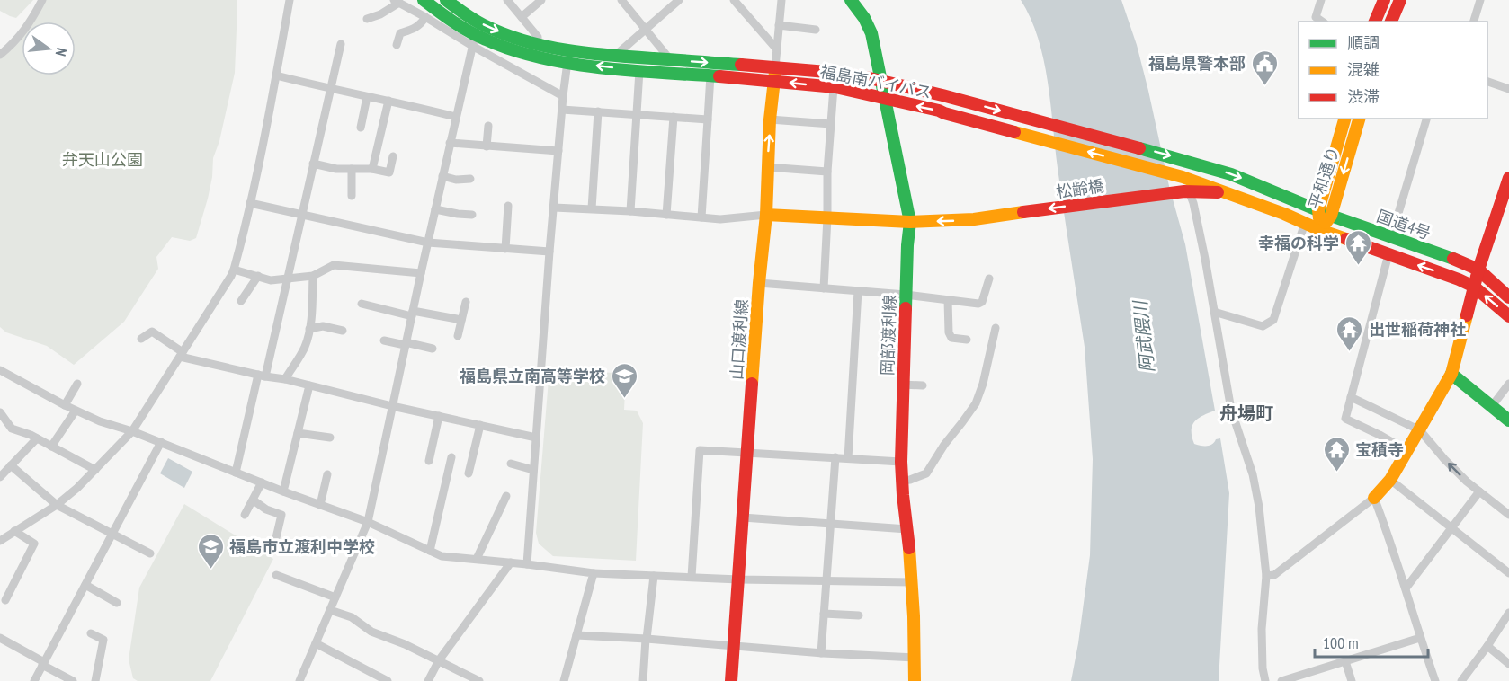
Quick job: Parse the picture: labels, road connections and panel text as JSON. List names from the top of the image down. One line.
{"streets":{"main road":["福島南バイパス","平和通り","松齢橋","国道4号","岡部渡利線","山口渡利線"]},"crossings":[["福島南バイパス","平和通り"],["福島南バイパス","国道4号"],["福島南バイパス","山口渡利線"],["平和通り","国道4号"],["松齢橋","岡部渡利線"]],"one_way":["松齢橋"],"districts":["舟場町"],"water":["阿武隈川"],"parks":["弁天山公園"],"places":{"public building":["福島県警本部"],"temple":["幸福の科学","出世稲荷神社","宝積寺"],"school or university":["福島県立南高等学校","福島市立渡利中学校"]},"legend":["順調","混雑","渋滞"],"scale_bar":"100 m","north":"right"}
